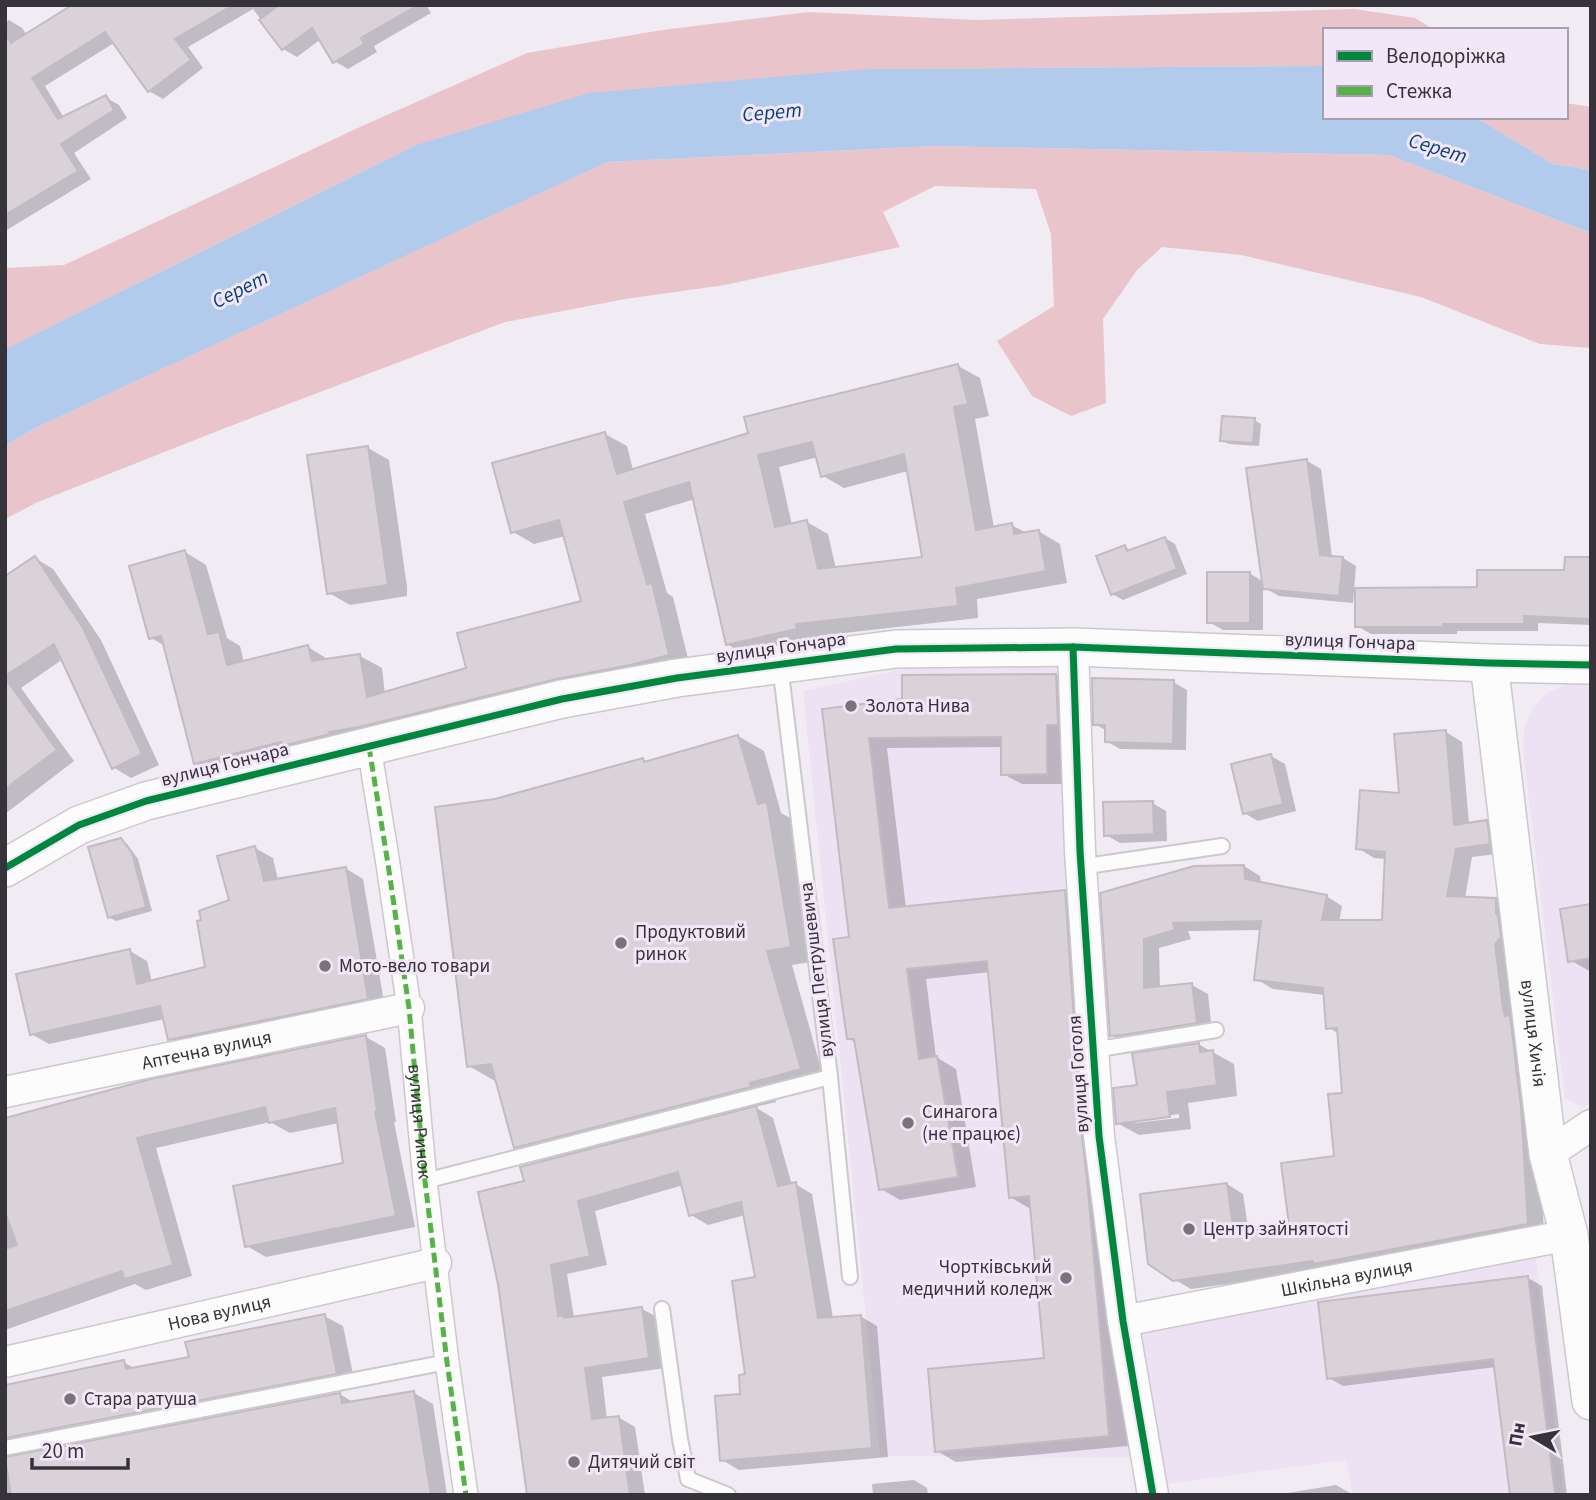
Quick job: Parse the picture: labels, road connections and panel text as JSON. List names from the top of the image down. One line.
{"streets":{"street":["вулиця Гончара","вулиця Хичія","Аптечна вулиця","вулиця Гоголя","вулиця Ринок","Шкільна вулиця","Нова вулиця"],"lane":["вулиця Петрушевича"]},"crossings":[["вулиця Гончара","вулиця Петрушевича"],["вулиця Гончара","вулиця Хичія"],["вулиця Гончара","вулиця Гоголя"],["вулиця Гончара","вулиця Ринок"],["вулиця Хичія","Шкільна вулиця"],["Аптечна вулиця","вулиця Ринок"],["вулиця Гоголя","Шкільна вулиця"],["вулиця Ринок","Нова вулиця"]],"water":["Серет"],"places":["Золота Нива","Продуктовий ринок","Мото-вело товари","Синагога (не працює)","Центр зайнятості","Чортківський медичний коледж","Стара ратуша","Дитячий світ"],"legend":["Велодоріжка","Стежка"],"scale_bar":"20 m","north":"left"}
